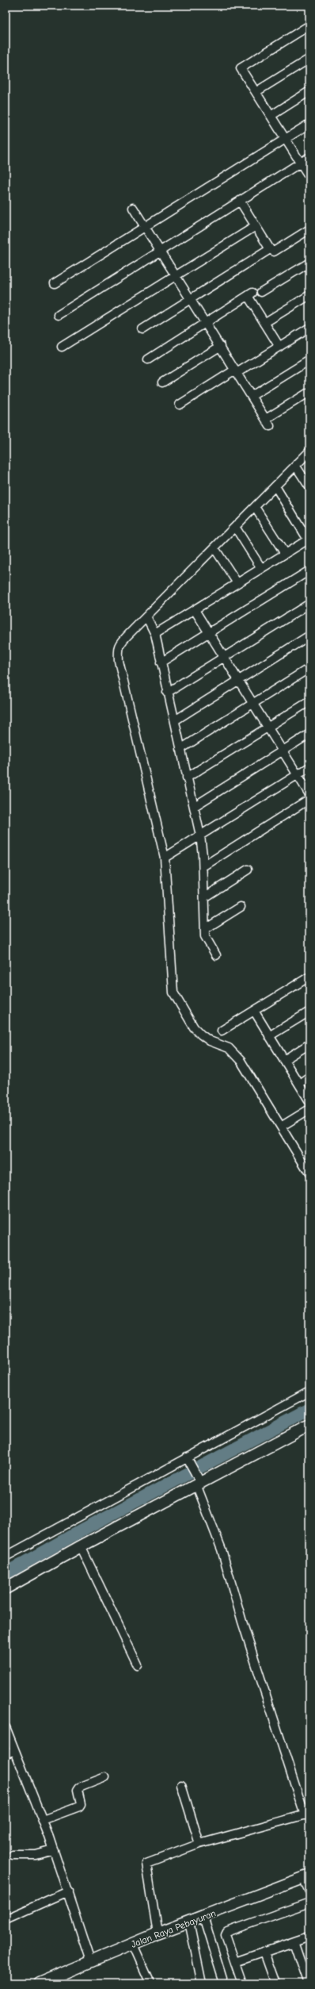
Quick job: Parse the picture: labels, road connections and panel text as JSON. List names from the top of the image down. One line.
{"streets":{"street":["Jalan Raya Pebayuran"]}}
